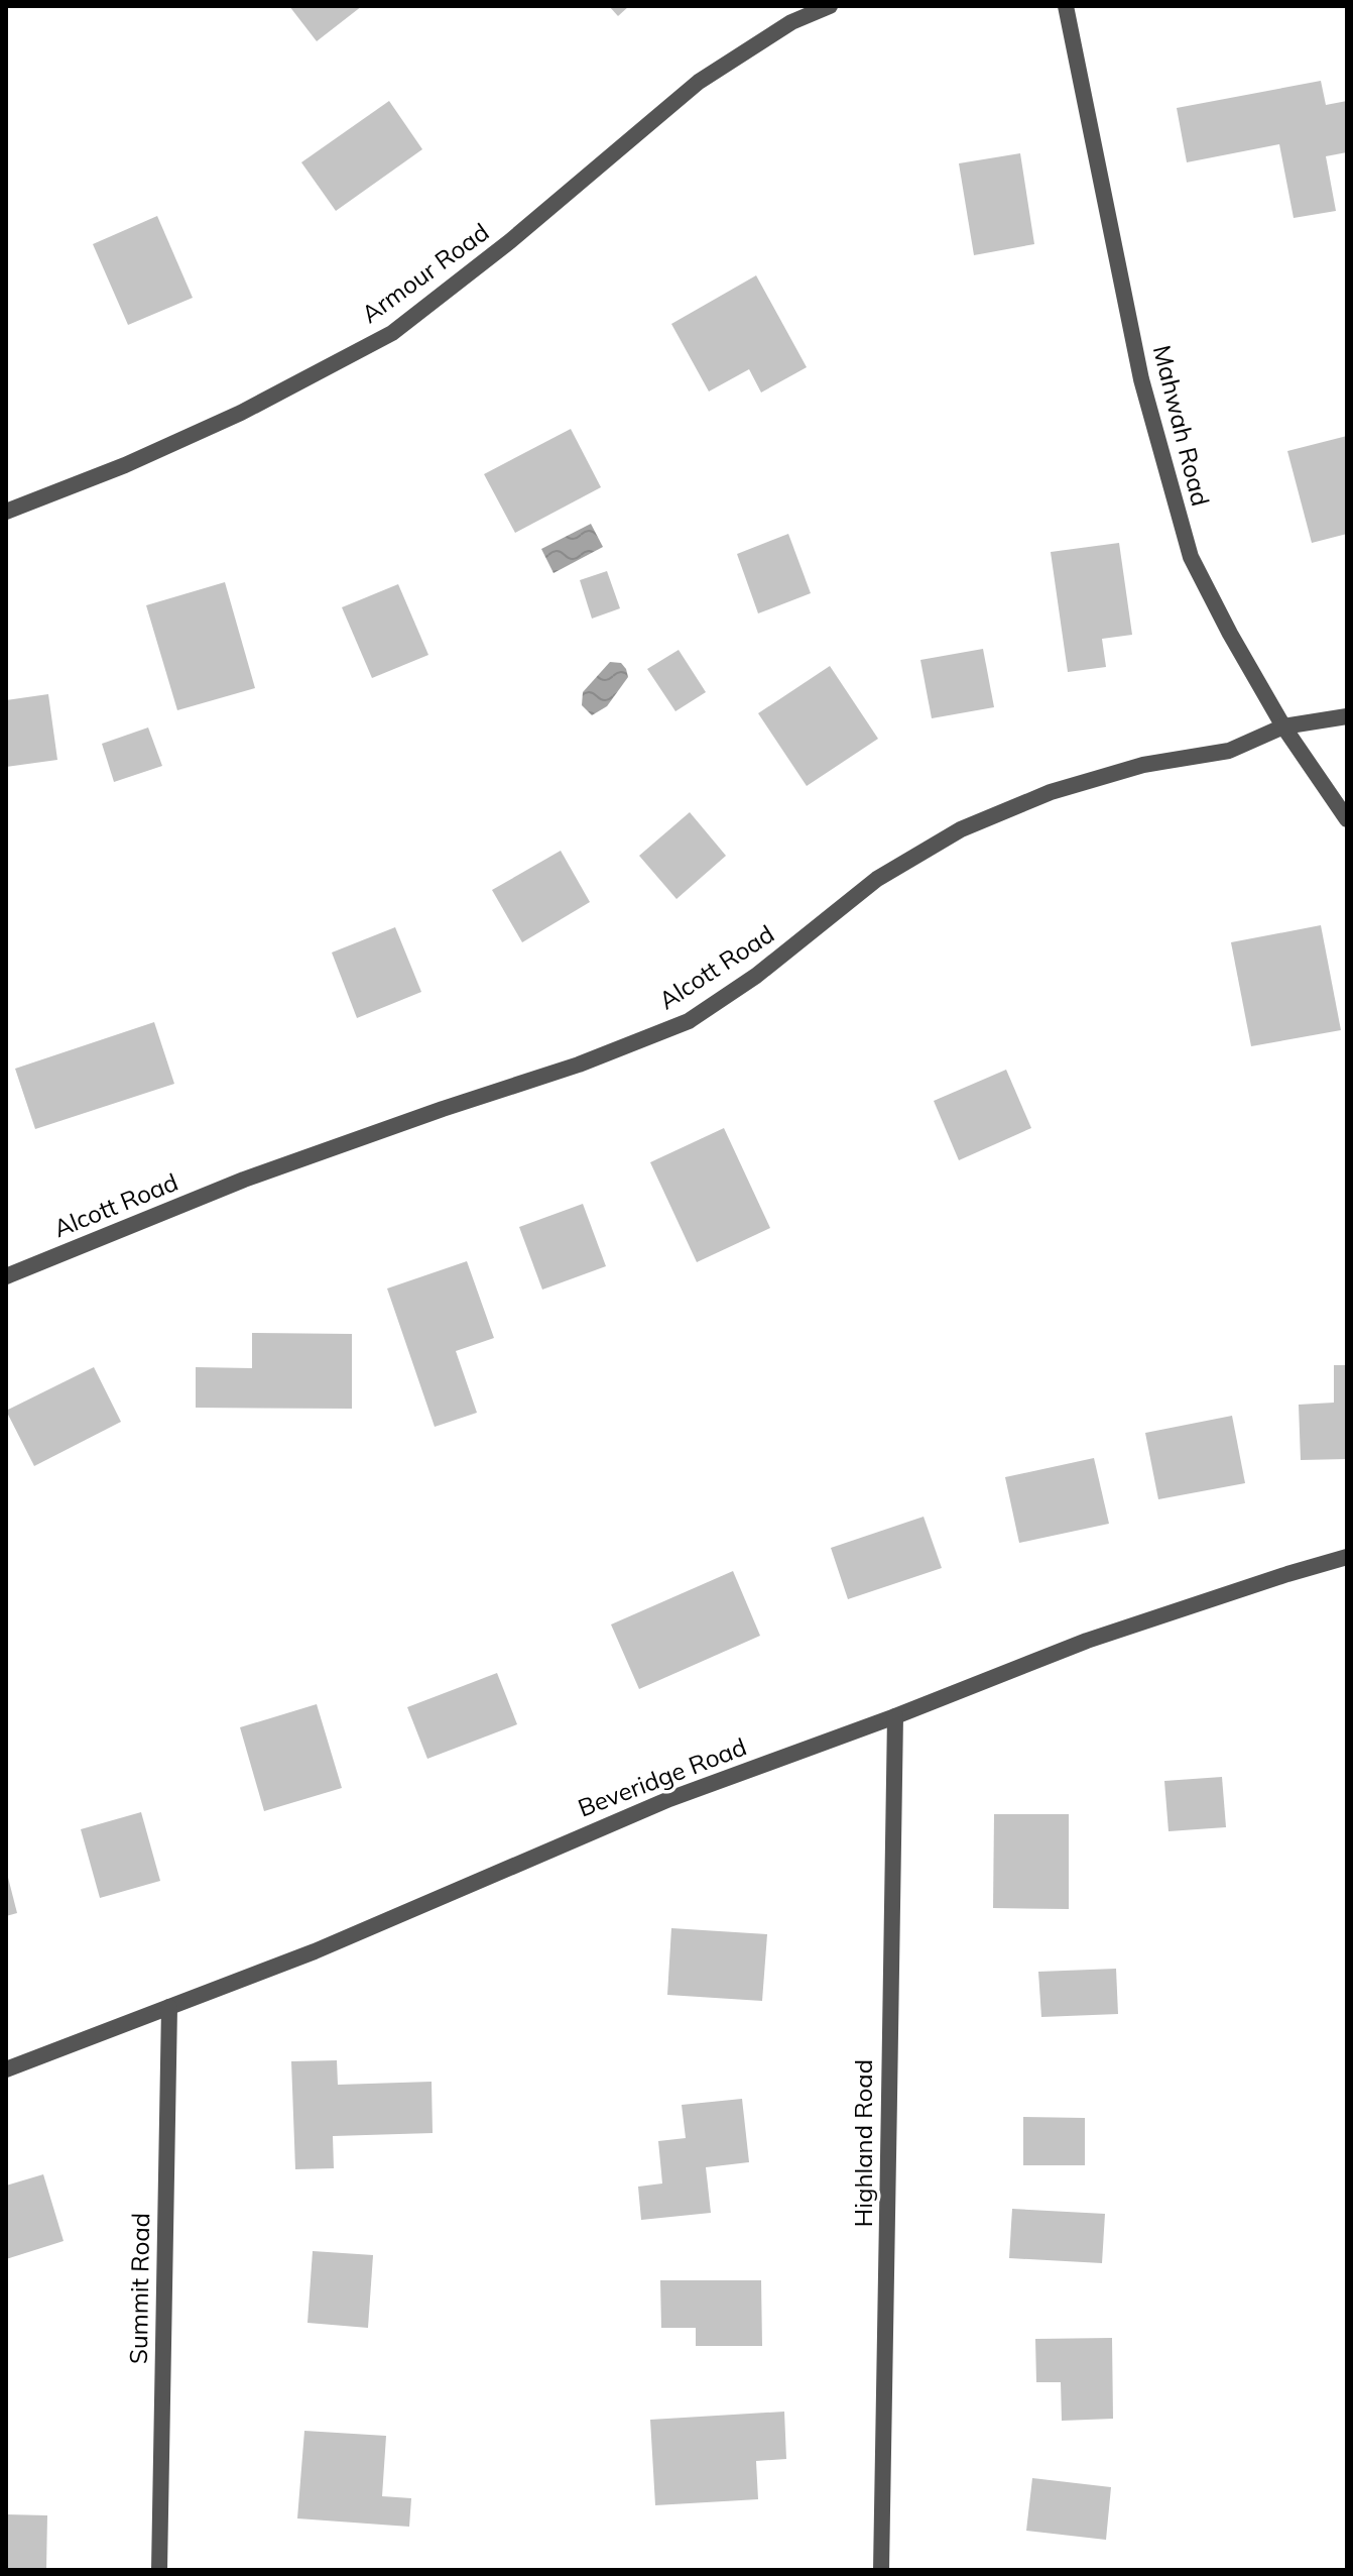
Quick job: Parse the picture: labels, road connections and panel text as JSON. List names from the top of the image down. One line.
{"streets":{"street":["Armour Road","Mahwah Road","Alcott Road","Beveridge Road","Highland Road","Summit Road"]},"crossings":[["Mahwah Road","Alcott Road"],["Beveridge Road","Highland Road"],["Beveridge Road","Summit Road"]]}
